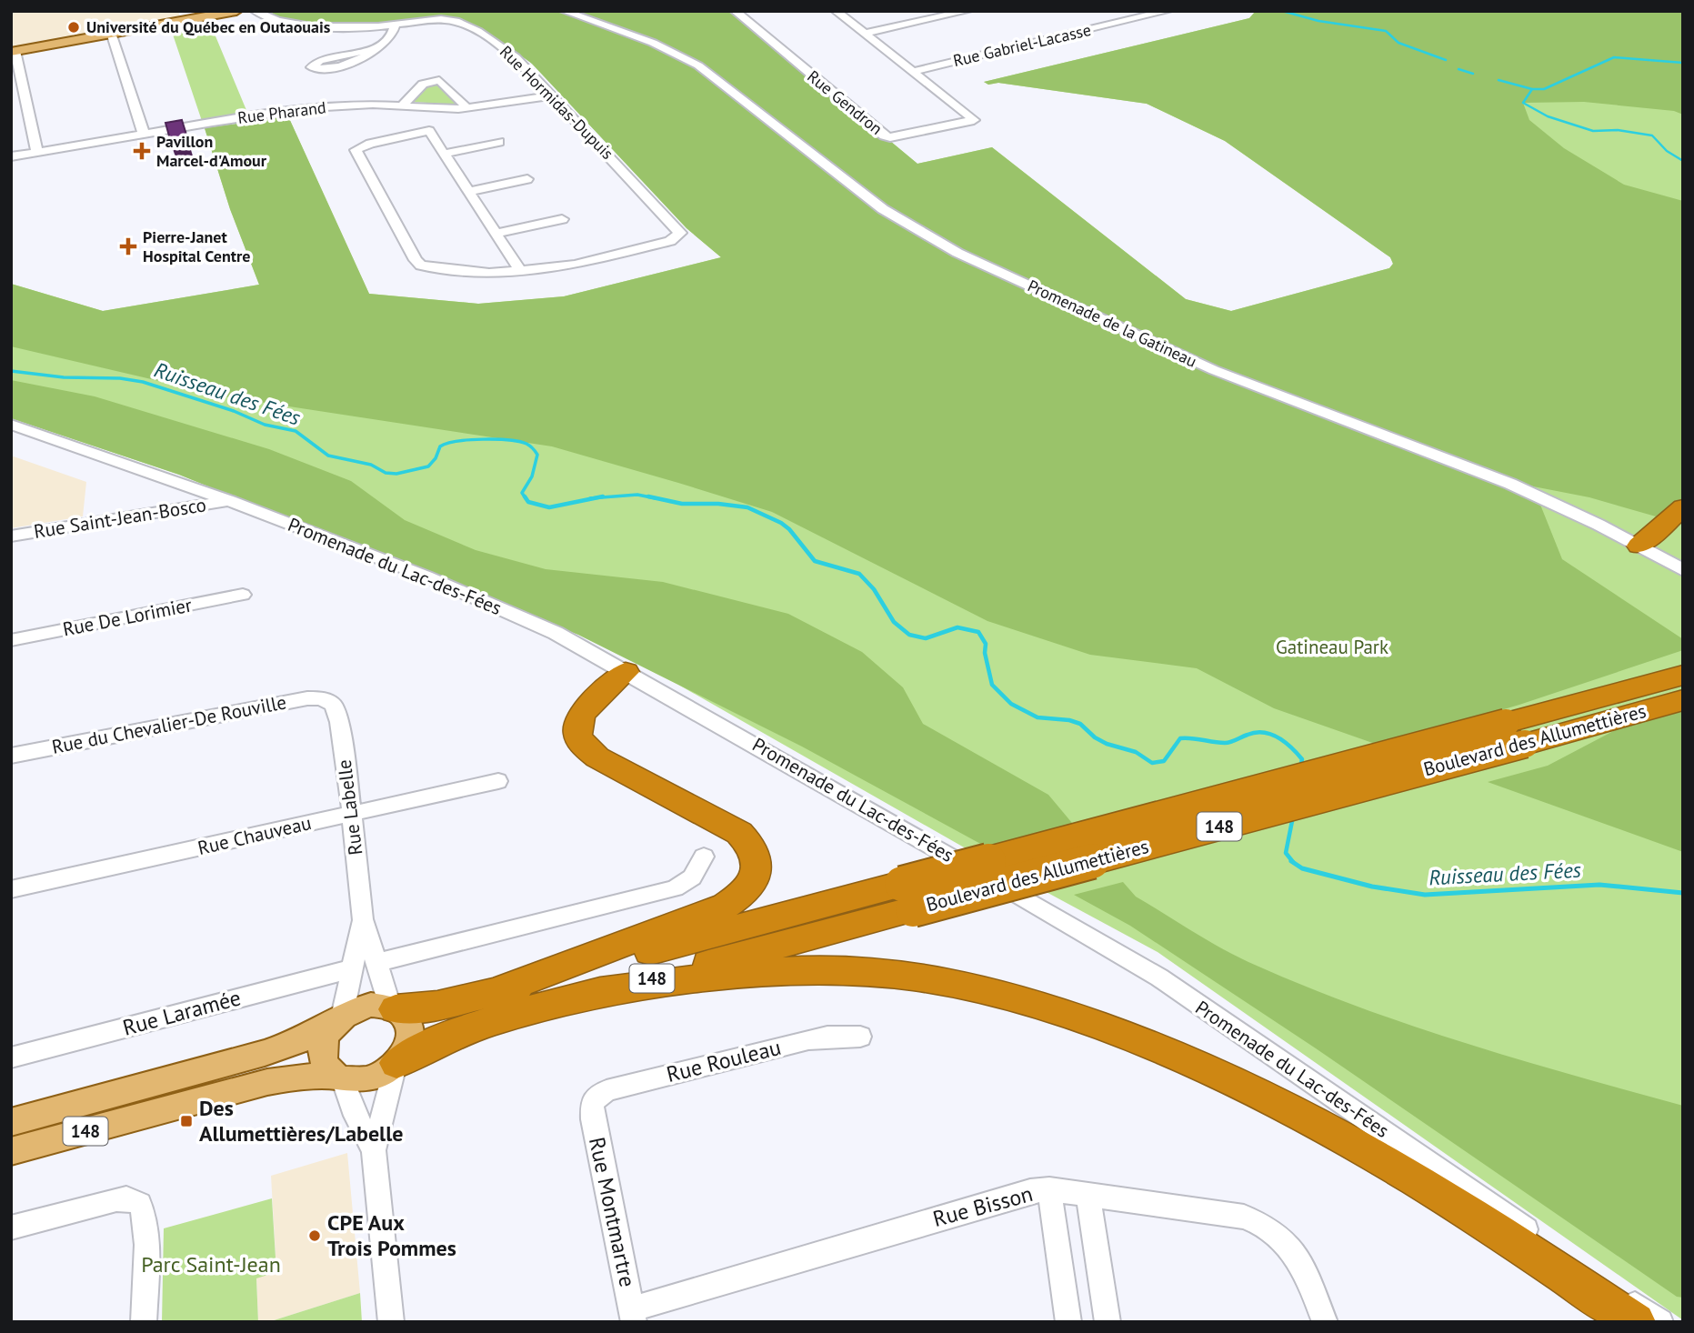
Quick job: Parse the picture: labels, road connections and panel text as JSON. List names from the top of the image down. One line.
{"streets":{"highway":["Boulevard des Allumettières","148"],"street":["Rue Gabriel-Lacasse","Rue Hormidas-Dupuis","Rue Gendron","Rue Pharand","Promenade de la Gatineau","Rue Saint-Jean-Bosco","Promenade du Lac-des-Fées","Rue De Lorimier","Rue du Chevalier-De Rouville","Rue Labelle","Rue Chauveau","Rue Laramée","Rue Rouleau","Rue Bisson","Rue Montmartre"]},"crossings":[["Rue Gabriel-Lacasse","Rue Gendron"],["Rue Hormidas-Dupuis","Rue Pharand"],["Rue Saint-Jean-Bosco","Promenade du Lac-des-Fées"],["Rue du Chevalier-De Rouville","Rue Labelle"],["Boulevard des Allumettières","Rue Labelle"],["Boulevard des Allumettières","148"],["Rue Labelle","148"],["Rue Labelle","Rue Chauveau"],["Rue Labelle","Rue Laramée"],["Rue Rouleau","Rue Montmartre"],["Rue Bisson","Rue Montmartre"]],"water":["Ruisseau des Fées"],"parks":["Gatineau Park","Parc Saint-Jean"],"places":{"other":["Université du Québec en Outaouais","CPE Aux Trois Pommes"],"health":["Pavillon Marcel-d'Amour","Pierre-Janet Hospital Centre"],"transit":["Des Allumettières/Labelle"]}}
